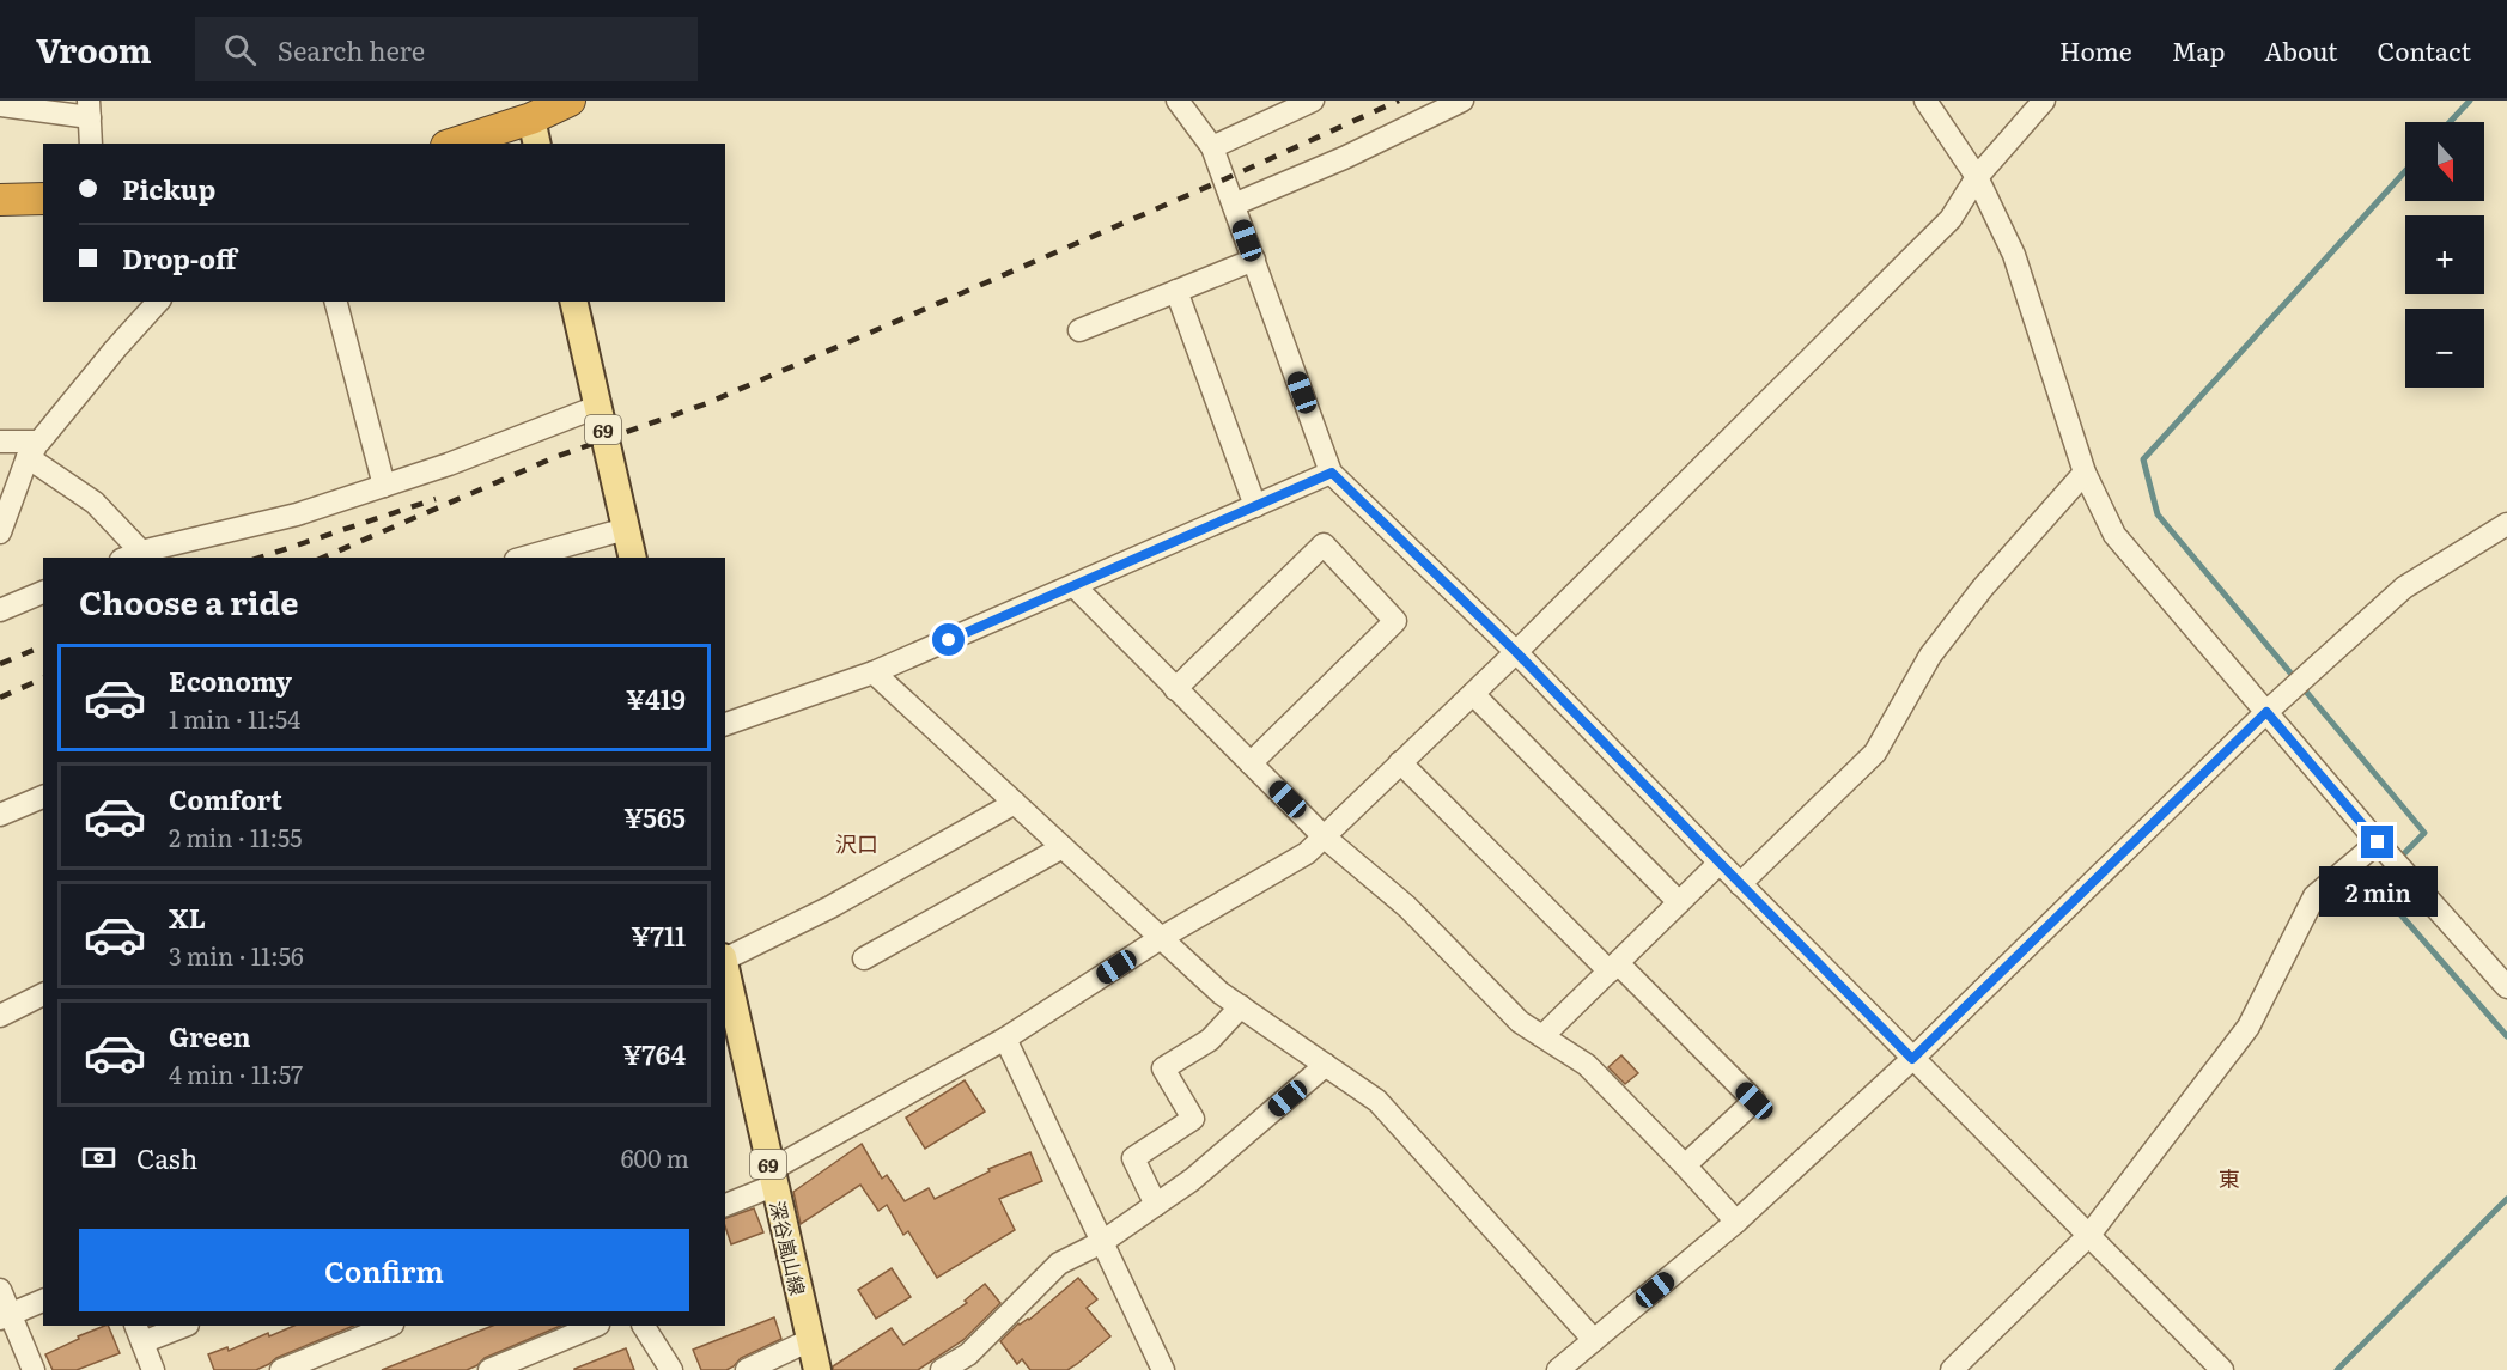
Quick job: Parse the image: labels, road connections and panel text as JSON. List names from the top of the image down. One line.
{"streets":{"main road":["69","深谷嵐山線"]},"districts":["沢口","東"],"north":"bottom","page":{"header":"Vroom","search":"Search here","nav":["Home","Map","About","Contact"],"map_buttons":["+","−"],"banner":["Pickup","Drop-off"],"heading":"Choose a ride","list":[{"name":"Economy","note":"1 min · 11:54","value":"¥419"},{"name":"Comfort","note":"2 min · 11:55","value":"¥565"},{"name":"XL","note":"3 min · 11:56","value":"¥711"},{"name":"Green","note":"4 min · 11:57","value":"¥764"}],"bubble":"2 min","pay":["Cash","600 m"],"buttons":"Confirm"}}
